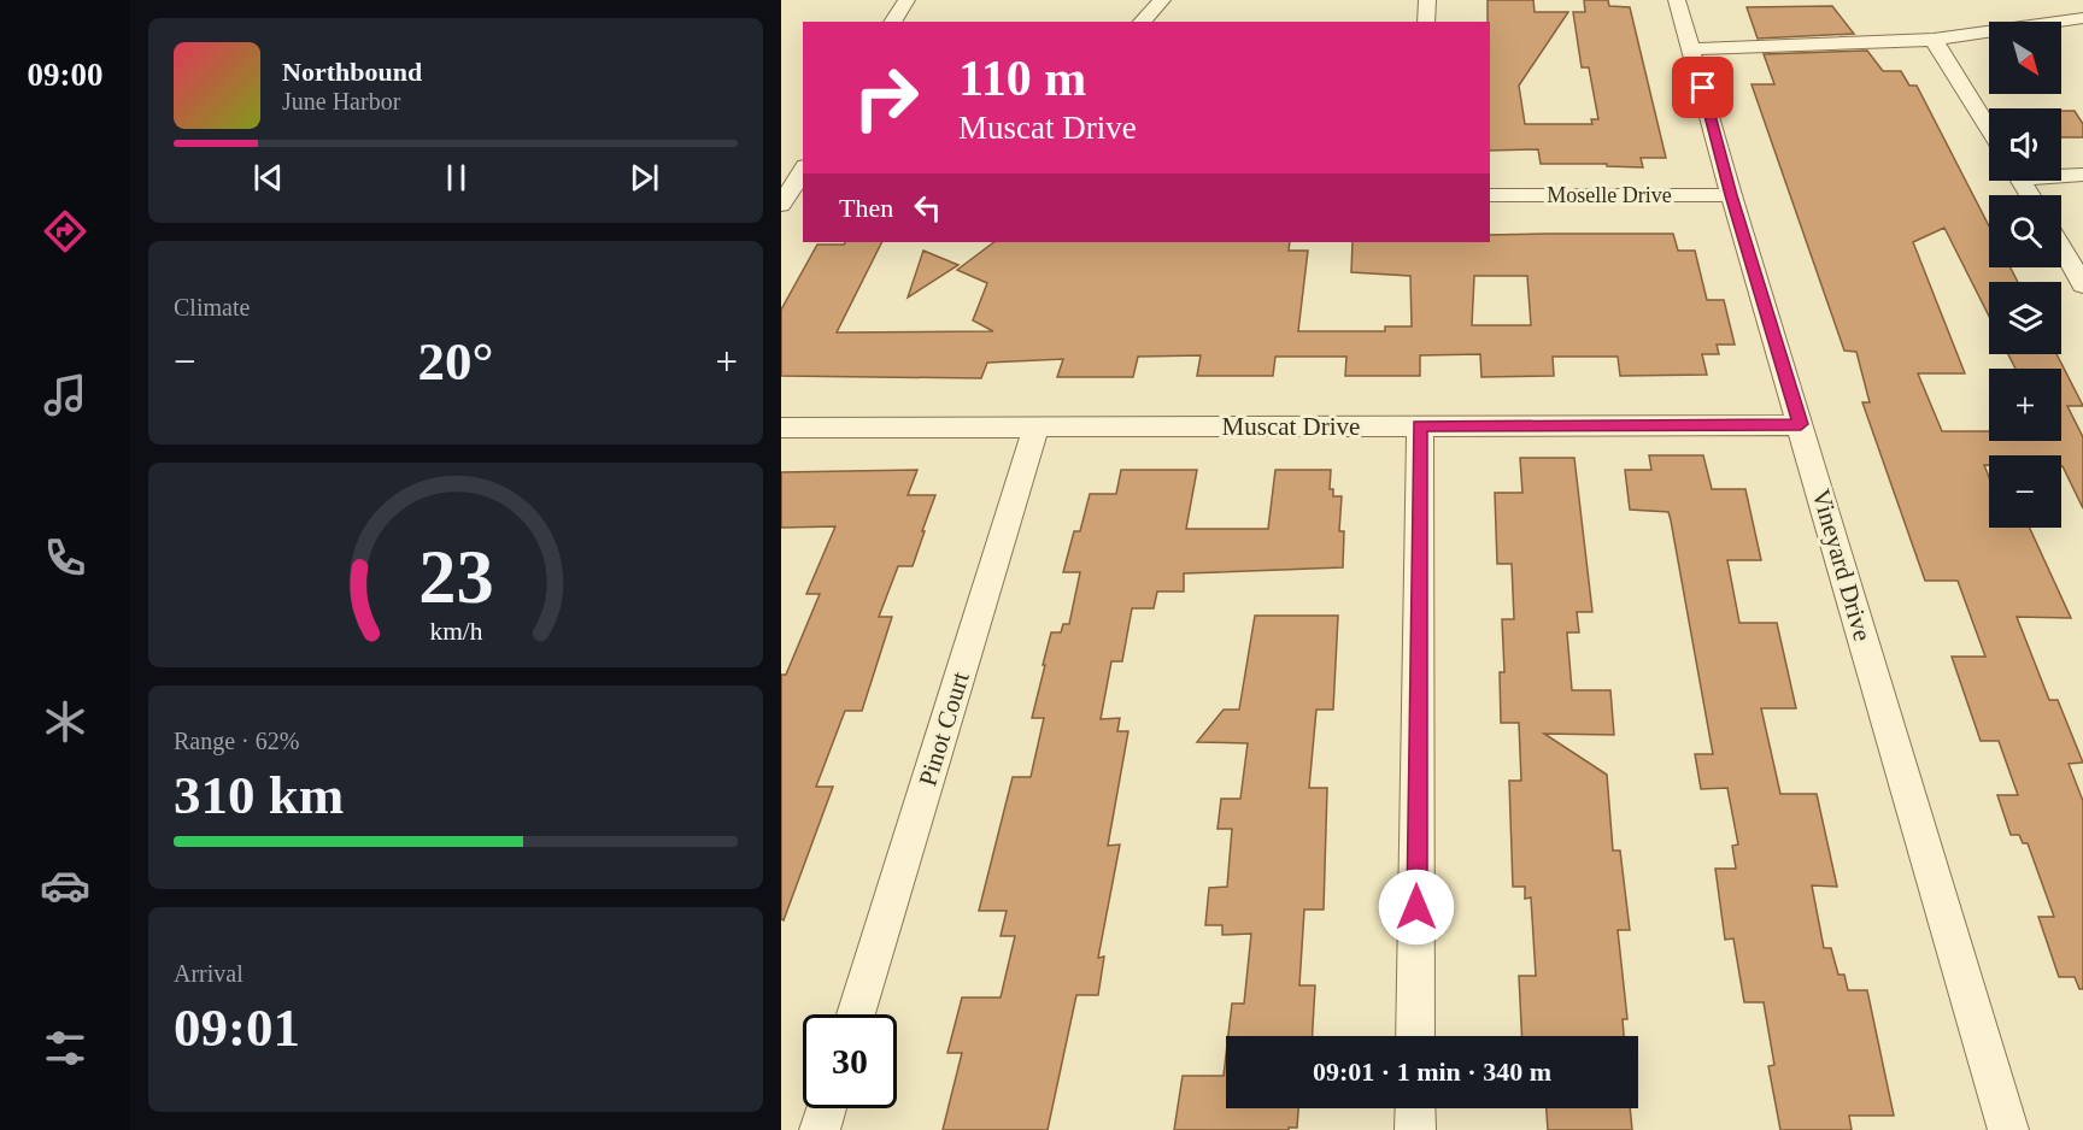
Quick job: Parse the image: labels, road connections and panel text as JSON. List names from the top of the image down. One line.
{"streets":{"street":["Moselle Drive","Muscat Drive","Vineyard Drive","Pinot Court"]},"crossings":[["Moselle Drive","Vineyard Drive"],["Muscat Drive","Vineyard Drive"],["Muscat Drive","Pinot Court"]],"north":"bottom right","page":{"tabs":"09:00","map_buttons":["+","−"],"turn":["110 m","Muscat Drive"],"song":["Northbound","June Harbor"],"then":"Then","tile":["Climate",["Range · 62%","310 km"],["Arrival","09:01"]],"heat":["−","20°","+"],"limit":"30","trip":"09:01 · 1 min · 340 m","gauge":["23","km/h"]}}
